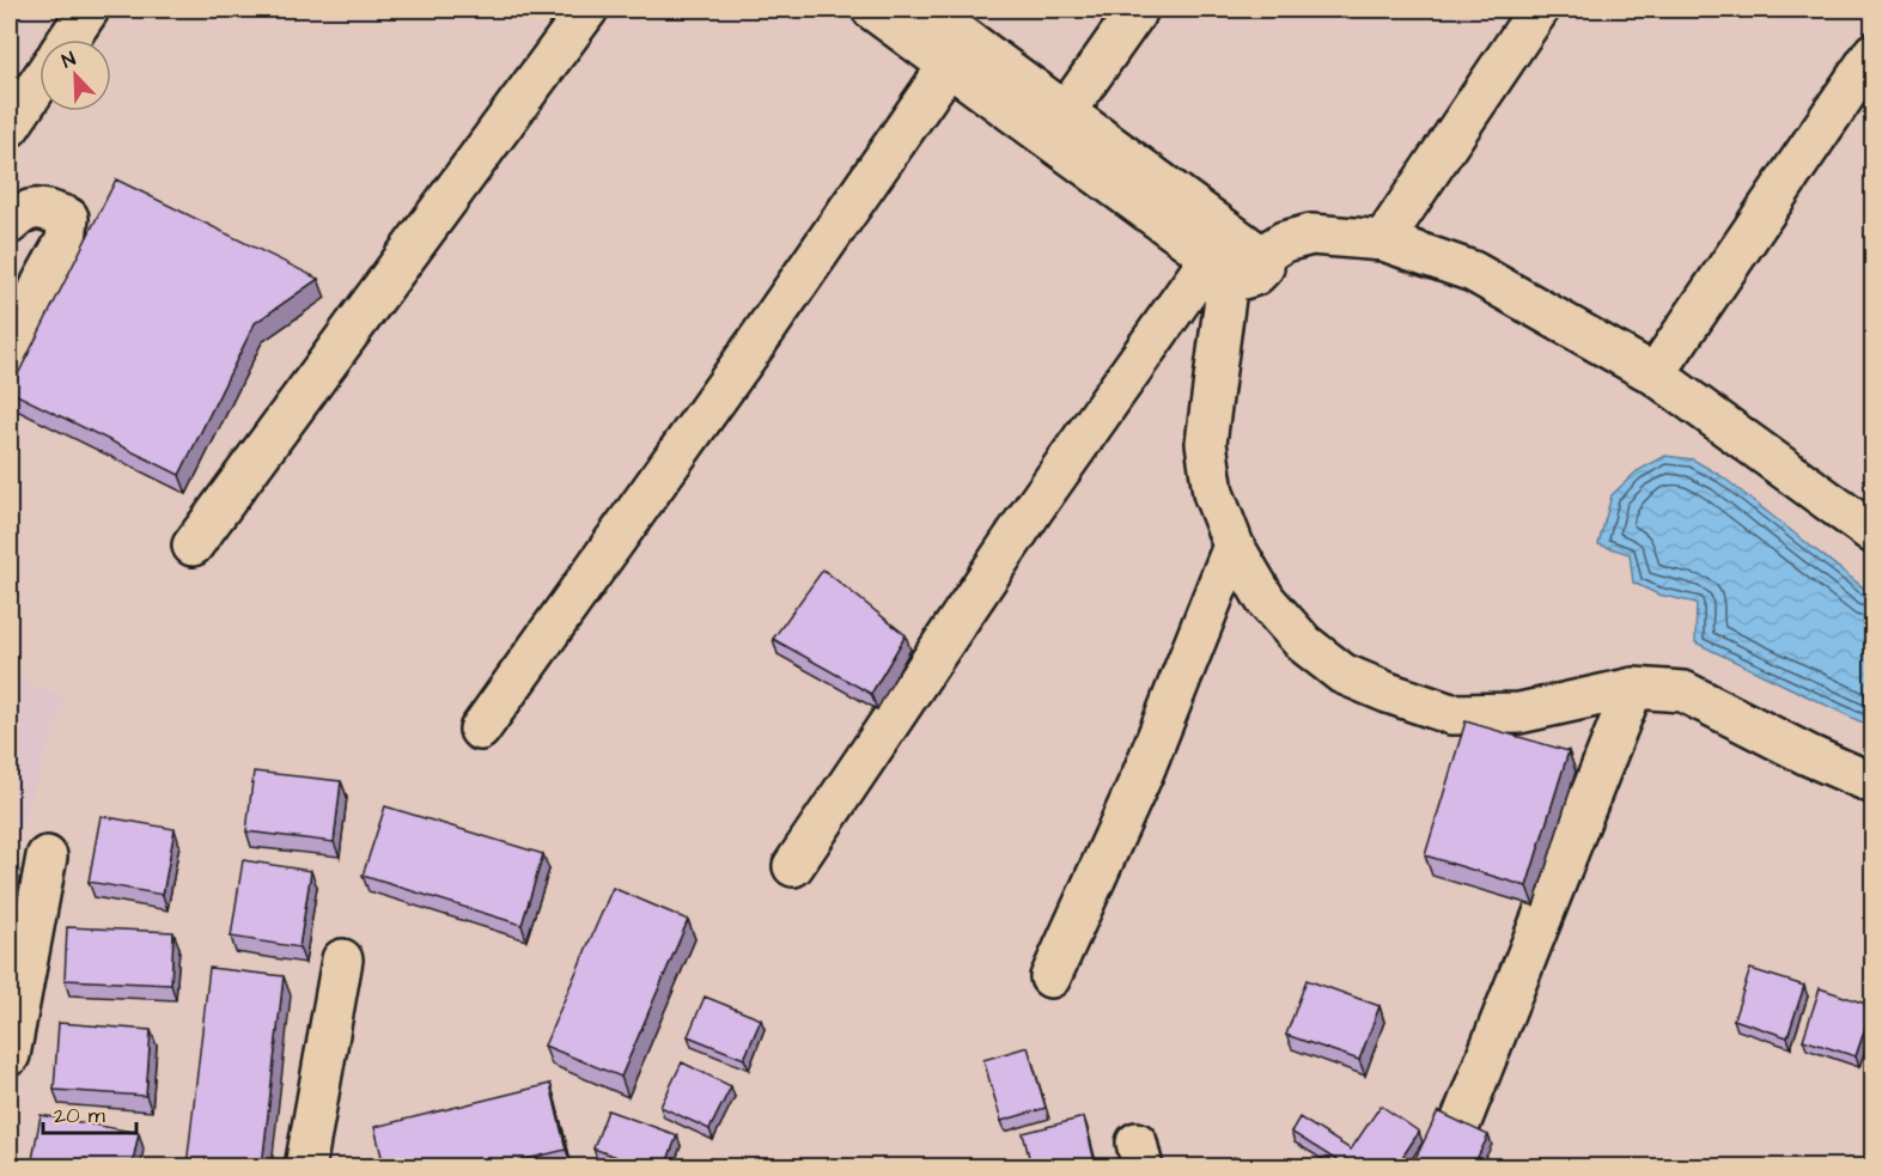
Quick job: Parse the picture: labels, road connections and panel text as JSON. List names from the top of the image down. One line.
{"scale_bar":"20 m","north":"top left"}
